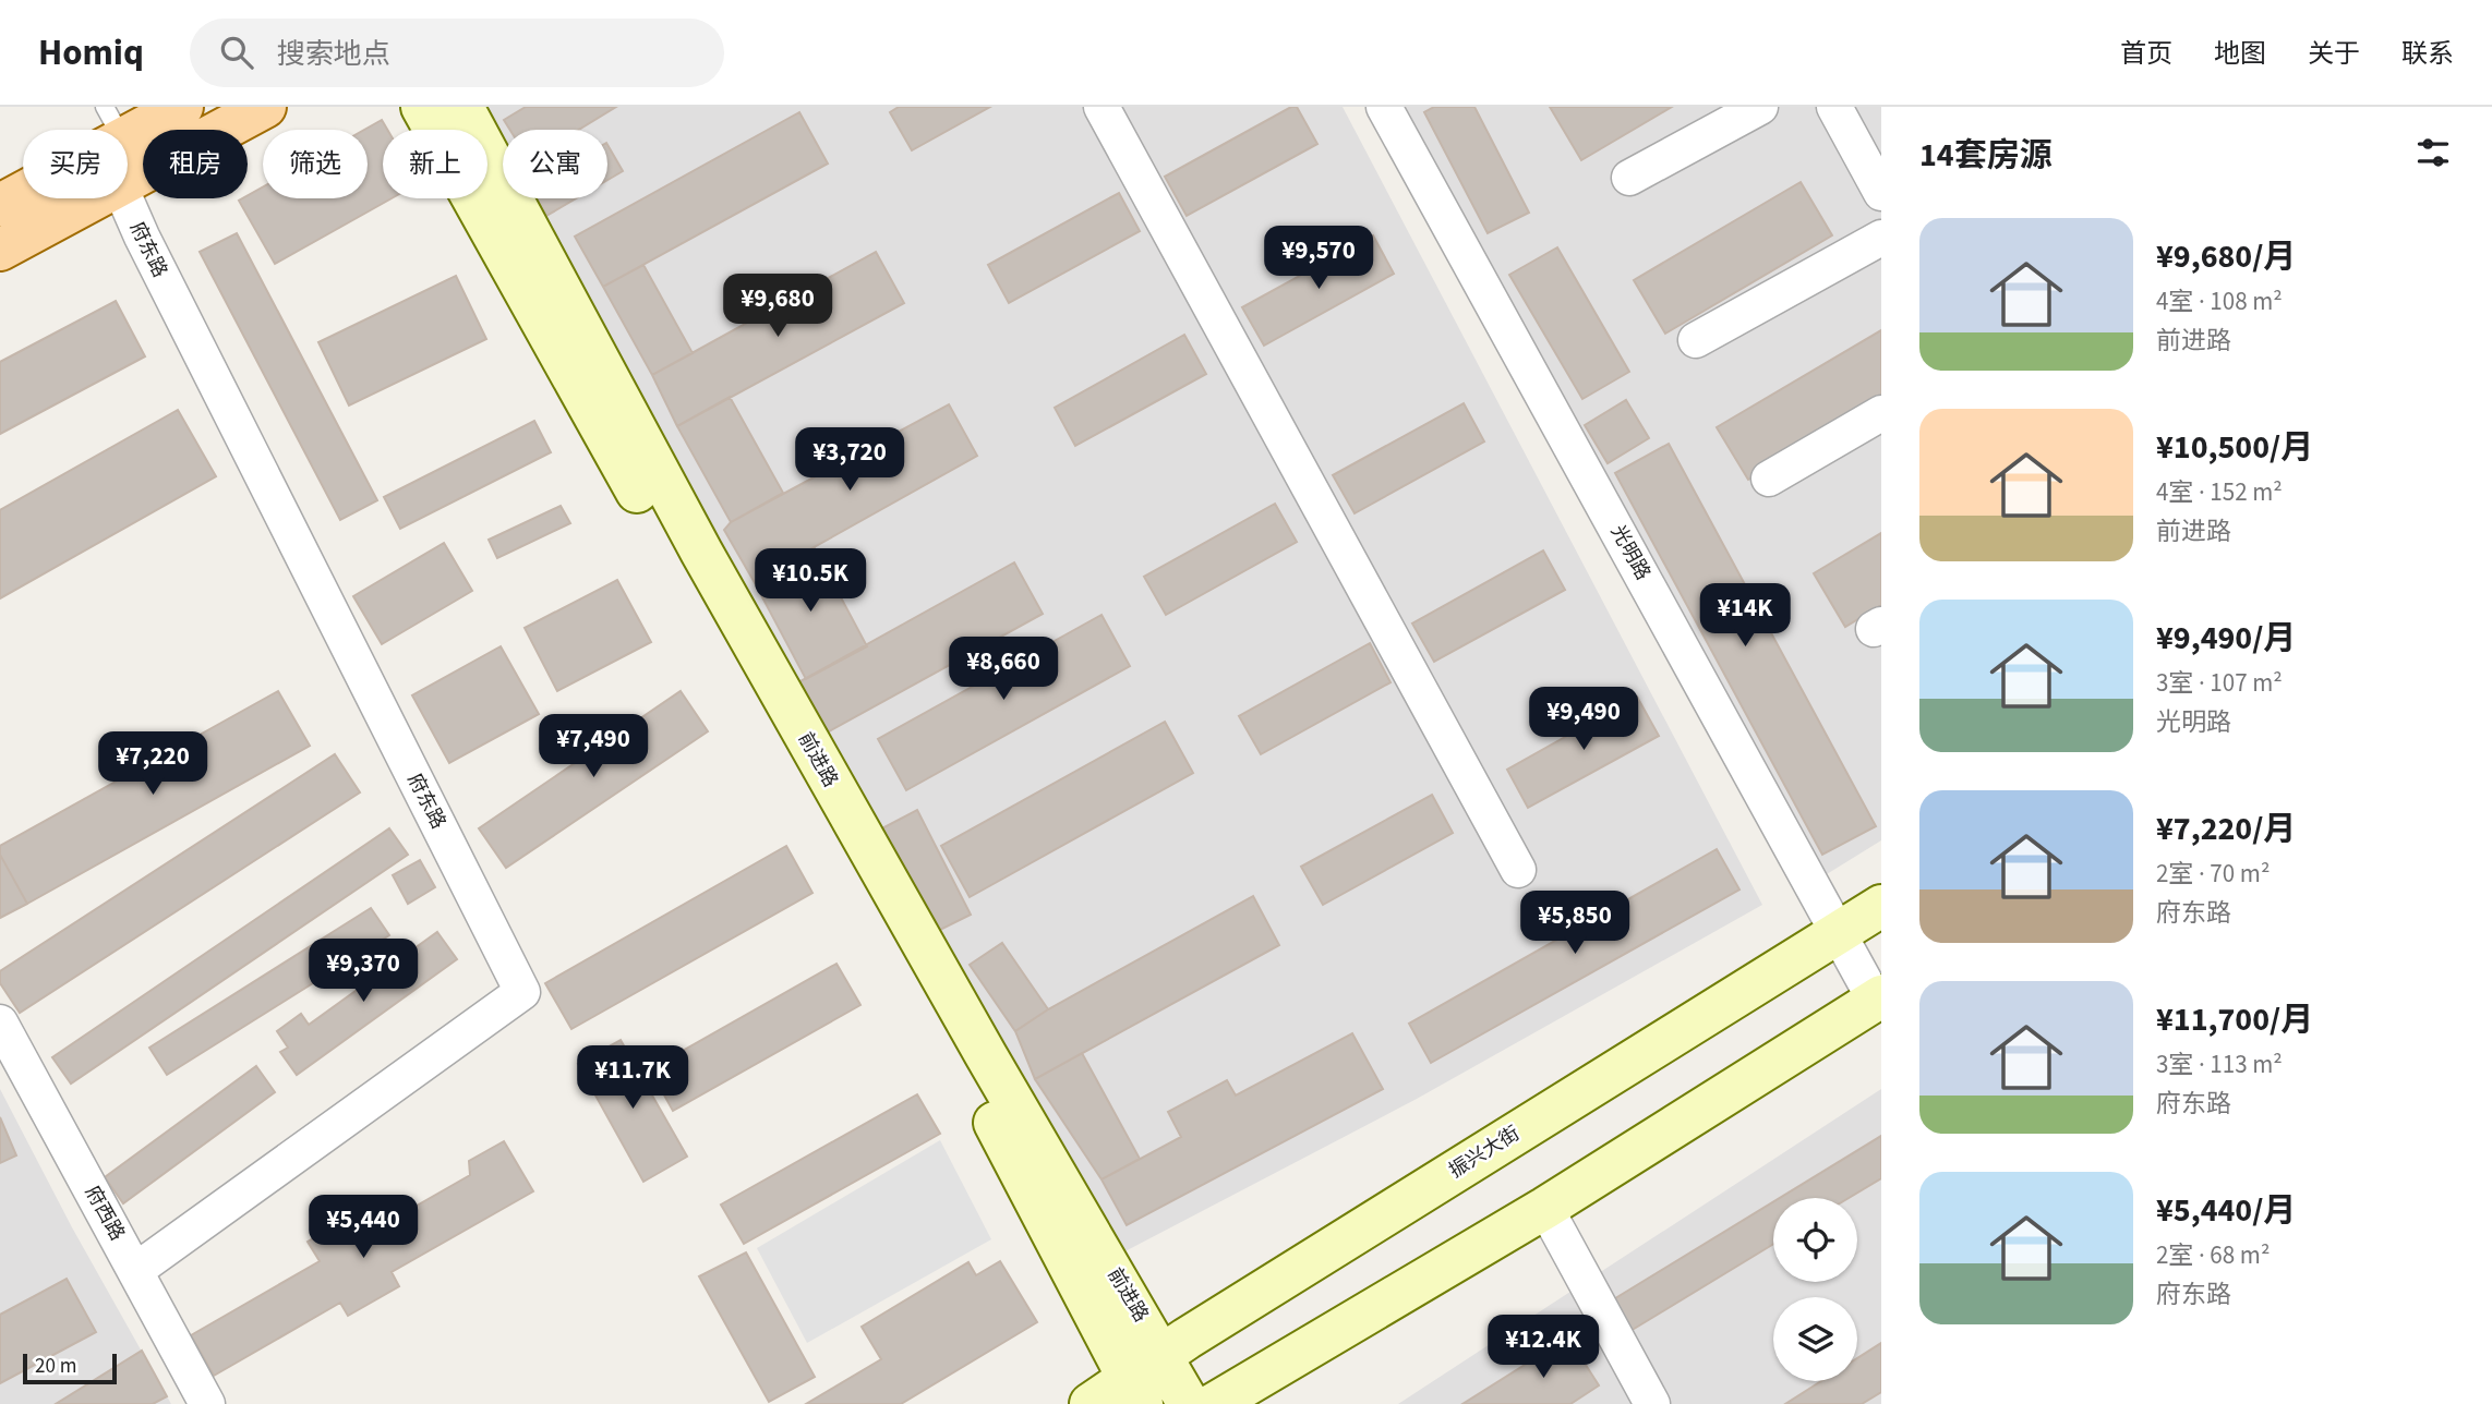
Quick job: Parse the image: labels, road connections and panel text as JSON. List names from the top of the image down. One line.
{"streets":{"street":["府东路","光明路","前进路","振兴大街","府西路"]},"crossings":[["府东路","府西路"],["光明路","振兴大街"],["前进路","振兴大街"]],"scale_bar":"20 m","page":{"header":"Homiq","search":"搜索地点","nav":["首页","地图","关于","联系"],"heading":"14套房源","chip":["买房","租房","筛选","新上","公寓"],"list":[{"name":"¥9,680/月","note":"4室 · 108 m² · 前进路"},{"name":"¥10,500/月","note":"4室 · 152 m² · 前进路"},{"name":"¥9,490/月","note":"3室 · 107 m² · 光明路"},{"name":"¥7,220/月","note":"2室 · 70 m² · 府东路"},{"name":"¥11,700/月","note":"3室 · 113 m² · 府东路"},{"name":"¥5,440/月","note":"2室 · 68 m² · 府东路"}],"price":["¥9,570","¥9,680","¥3,720","¥10.5K","¥14K","¥8,660","¥9,490","¥7,490","¥7,220","¥5,850","¥9,370","¥11.7K","¥5,440","¥12.4K"],"scale":"20 m"}}
